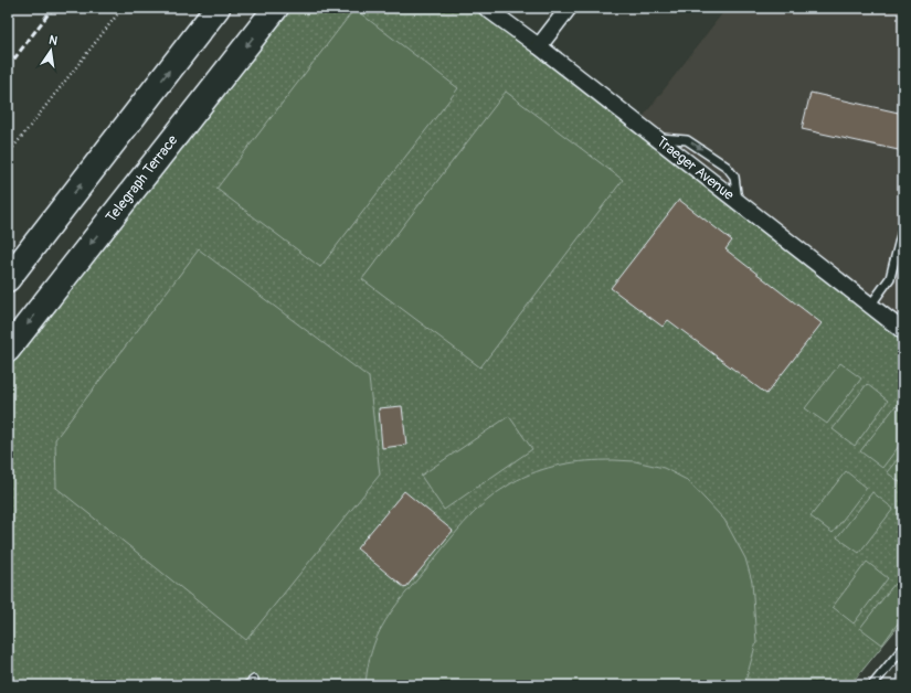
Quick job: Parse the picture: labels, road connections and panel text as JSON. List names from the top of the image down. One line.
{"streets":{"highway":["Telegraph Terrace"],"street":["Traeger Avenue"]},"north":"top"}
